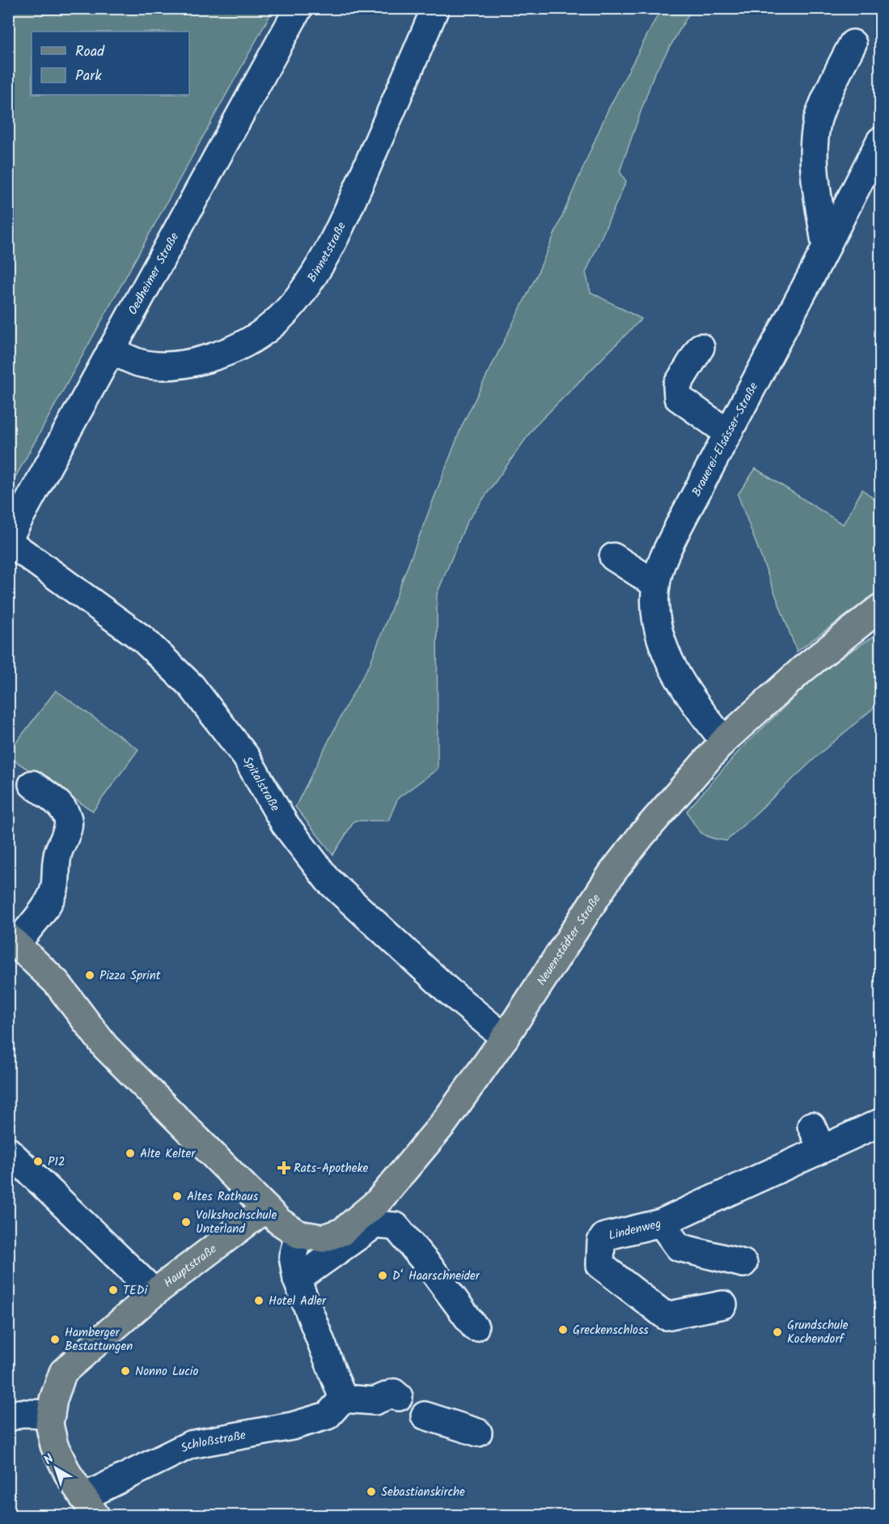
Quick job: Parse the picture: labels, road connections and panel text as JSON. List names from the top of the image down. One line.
{"streets":{"main road":["Neuenstädter Straße","Hauptstraße"],"street":["Binnetstraße","Oedheimer Straße","Brauerei-Elsässer-Straße","Spitalstraße","Lindenweg","Schloßstraße"]},"crossings":[["Binnetstraße","Oedheimer Straße"],["Oedheimer Straße","Spitalstraße"],["Brauerei-Elsässer-Straße","Neuenstädter Straße"],["Spitalstraße","Neuenstädter Straße"],["Neuenstädter Straße","Hauptstraße"],["Hauptstraße","Schloßstraße"]],"places":{"other":["Pizza Sprint","Alte Kelter","P12","Altes Rathaus","Volkshochschule Unterland","D‘ Haarschneider","TEDi","Hotel Adler","Greckenschloss","Grundschule Kochendorf","Hamberger Bestattungen","Nonno Lucio","Sebastianskirche"],"health":["Rats-Apotheke"]},"legend":["Road","Park"],"north":"top left"}
